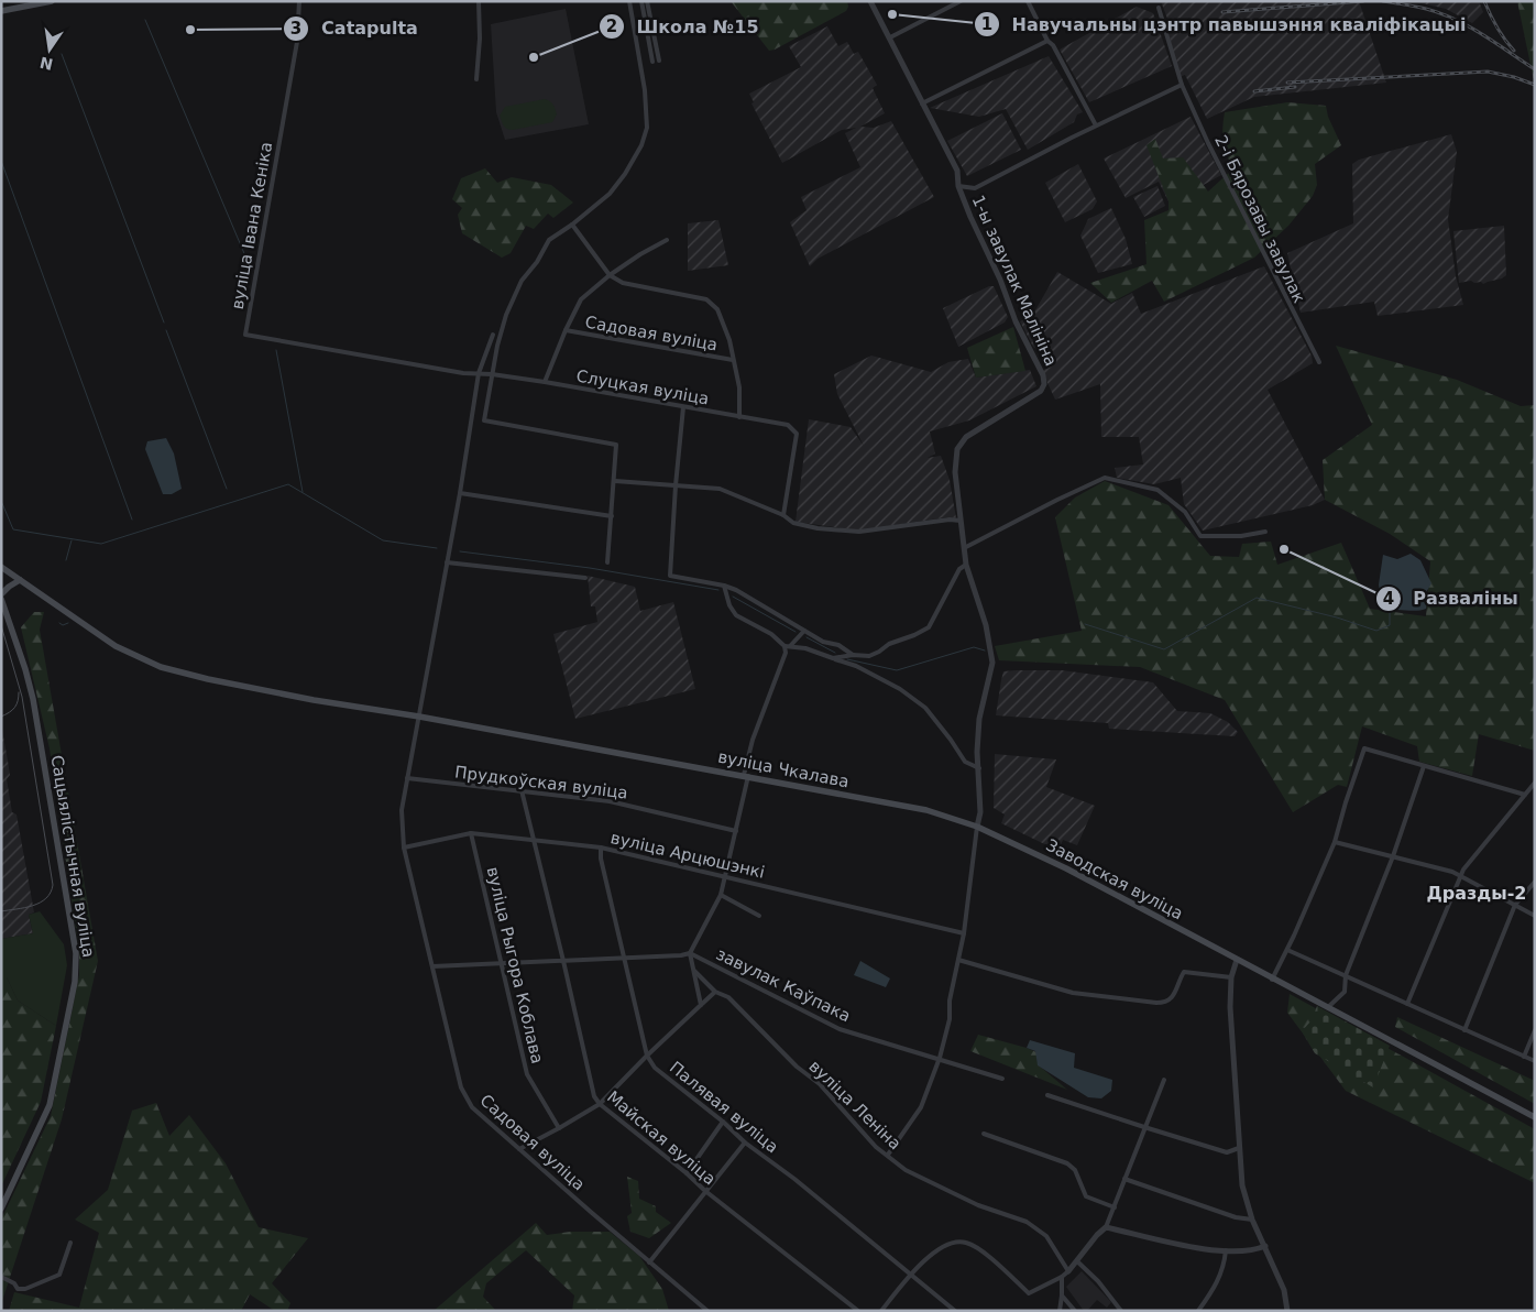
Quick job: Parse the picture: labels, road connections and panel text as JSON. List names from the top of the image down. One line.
{"streets":{"main road":["вуліца Чкалава","Сацыялістычная вуліца","Заводская вуліца"],"street":["2-і Бярозавы завулак","вуліца Івана Кеніка","1-ы завулак Малініна","Садовая вуліца","Слуцкая вуліца","Прудкоўская вуліца","вуліца Арцюшэнкі","вуліца Рыгора Коблава","завулак Каўпака","вуліца Леніна","Палявая вуліца","Майская вуліца"]},"crossings":[["вуліца Івана Кеніка","Слуцкая вуліца"],["1-ы завулак Малініна","вуліца Чкалава"],["1-ы завулак Малініна","Заводская вуліца"],["Садовая вуліца","Слуцкая вуліца"],["Садовая вуліца","вуліца Чкалава"],["Садовая вуліца","Прудкоўская вуліца"],["Садовая вуліца","вуліца Арцюшэнкі"],["вуліца Чкалава","Заводская вуліца"],["вуліца Чкалава","завулак Каўпака"],["Прудкоўская вуліца","завулак Каўпака"],["Прудкоўская вуліца","Майская вуліца"],["вуліца Арцюшэнкі","вуліца Рыгора Коблава"],["вуліца Арцюшэнкі","завулак Каўпака"],["вуліца Арцюшэнкі","Палявая вуліца"],["вуліца Арцюшэнкі","Майская вуліца"]],"districts":["Дразды-2"],"places":["Навучальны цэнтр павышэння кваліфікацыі","Catapulta","Школа №15","Разваліны"],"north":"bottom"}
